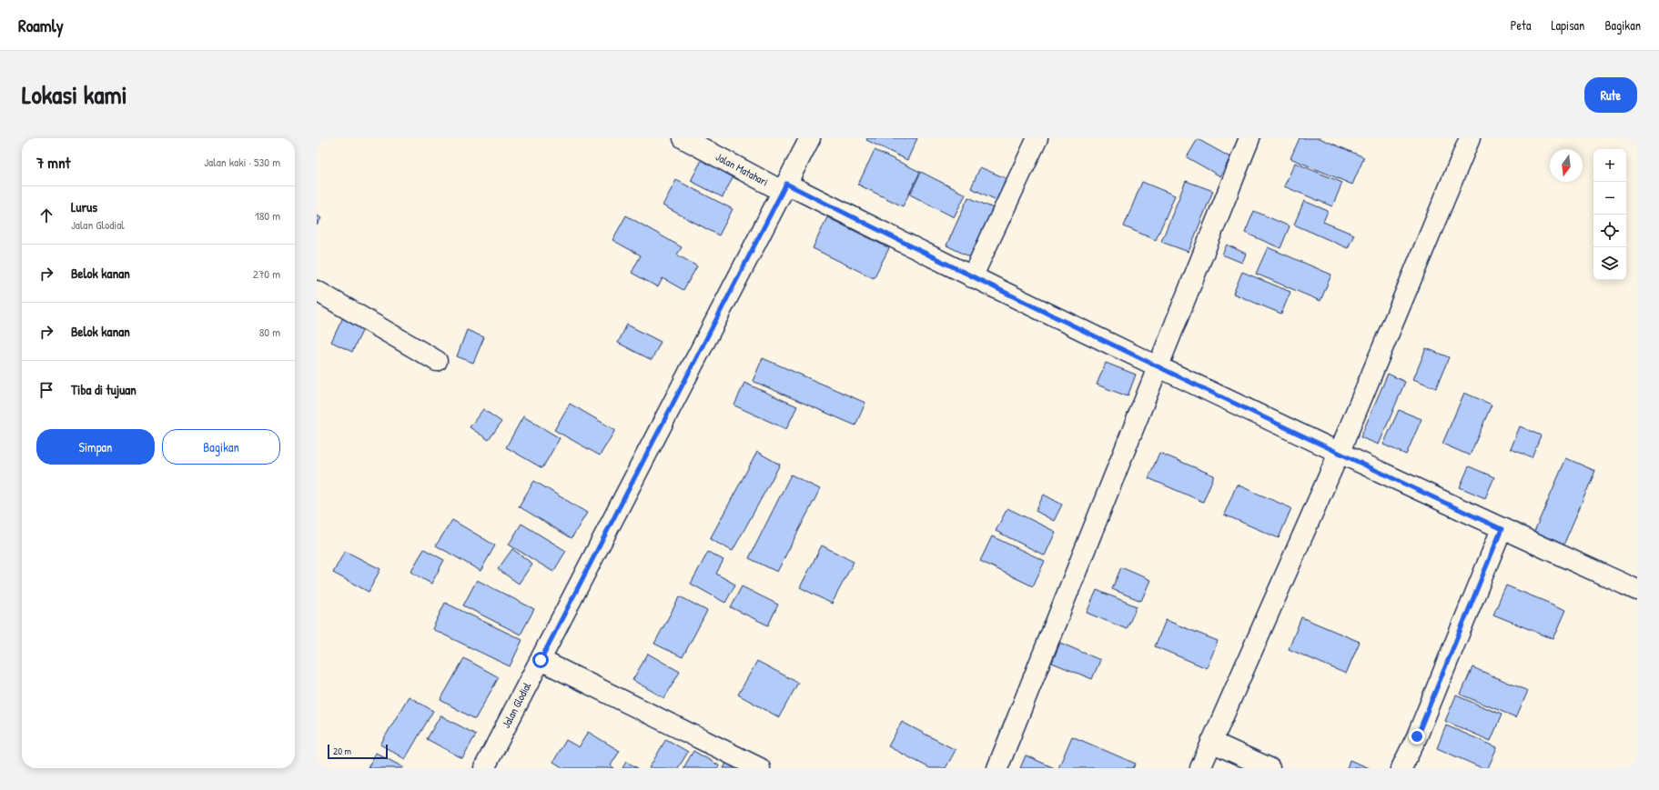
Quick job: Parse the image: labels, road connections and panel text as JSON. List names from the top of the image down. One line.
{"streets":{"street":["Jalan Matahari","Jalan Glodial"]},"crossings":[["Jalan Matahari","Jalan Glodial"]],"scale_bar":"20 m","north":"bottom","page":{"header":"Roamly","nav":["Peta","Lapisan","Bagikan"],"title":"Lokasi kami","buttons":["Rute",["Simpan","Bagikan"]],"heading":["7 mnt","Jalan kaki · 530 m"],"map_buttons":["+","−"],"list":[["Lurus","Jalan Glodial","180 m"],["Belok kanan","270 m"],["Belok kanan","80 m"],"Tiba di tujuan"],"scale":"20 m"}}
